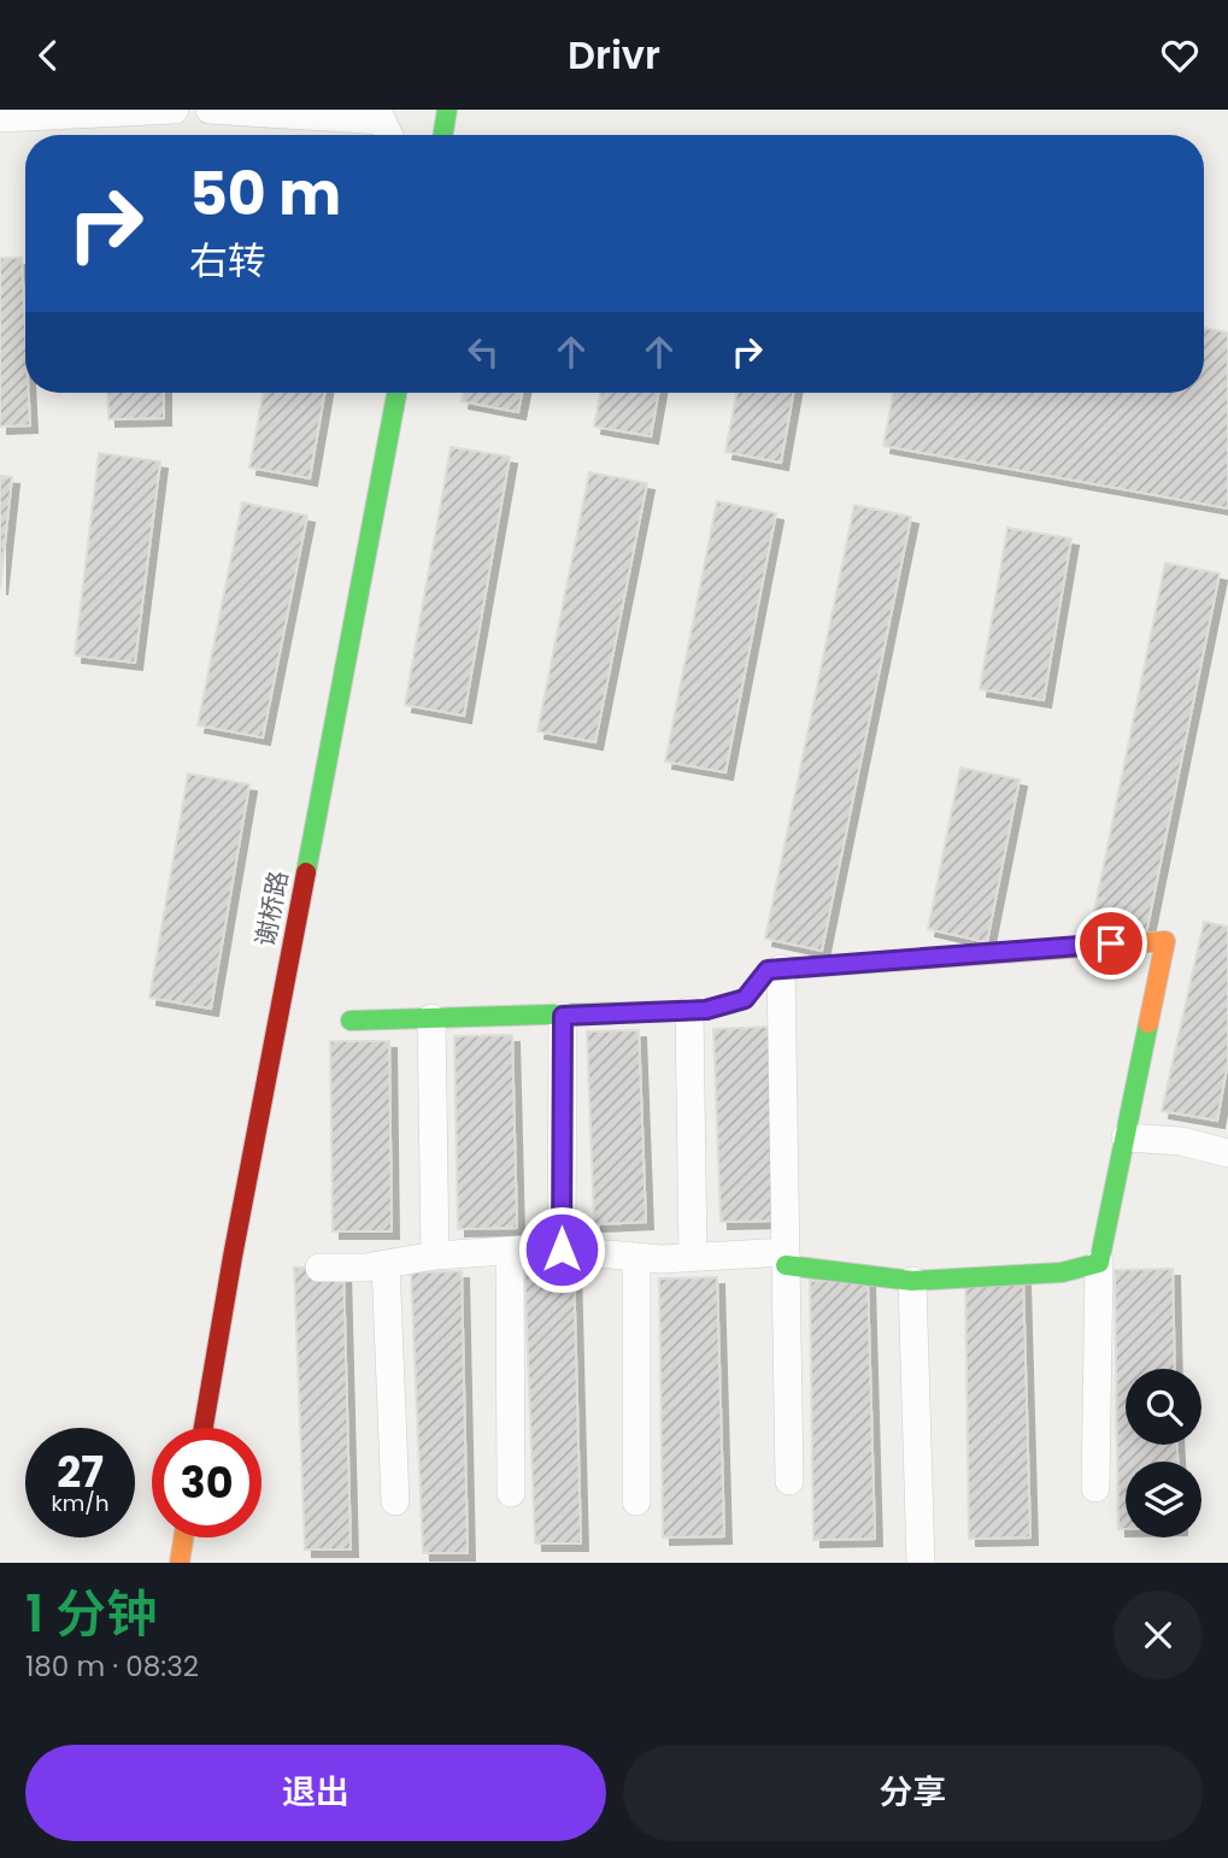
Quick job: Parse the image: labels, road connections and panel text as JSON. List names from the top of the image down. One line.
{"streets":{"street":["谢桥路"]},"page":{"header":"Drivr","turn":["50 m","右转"],"speed":"27 km/h","limit":"30","heading":["1 分钟","180 m · 08:32"],"buttons":["退出","分享"]}}
